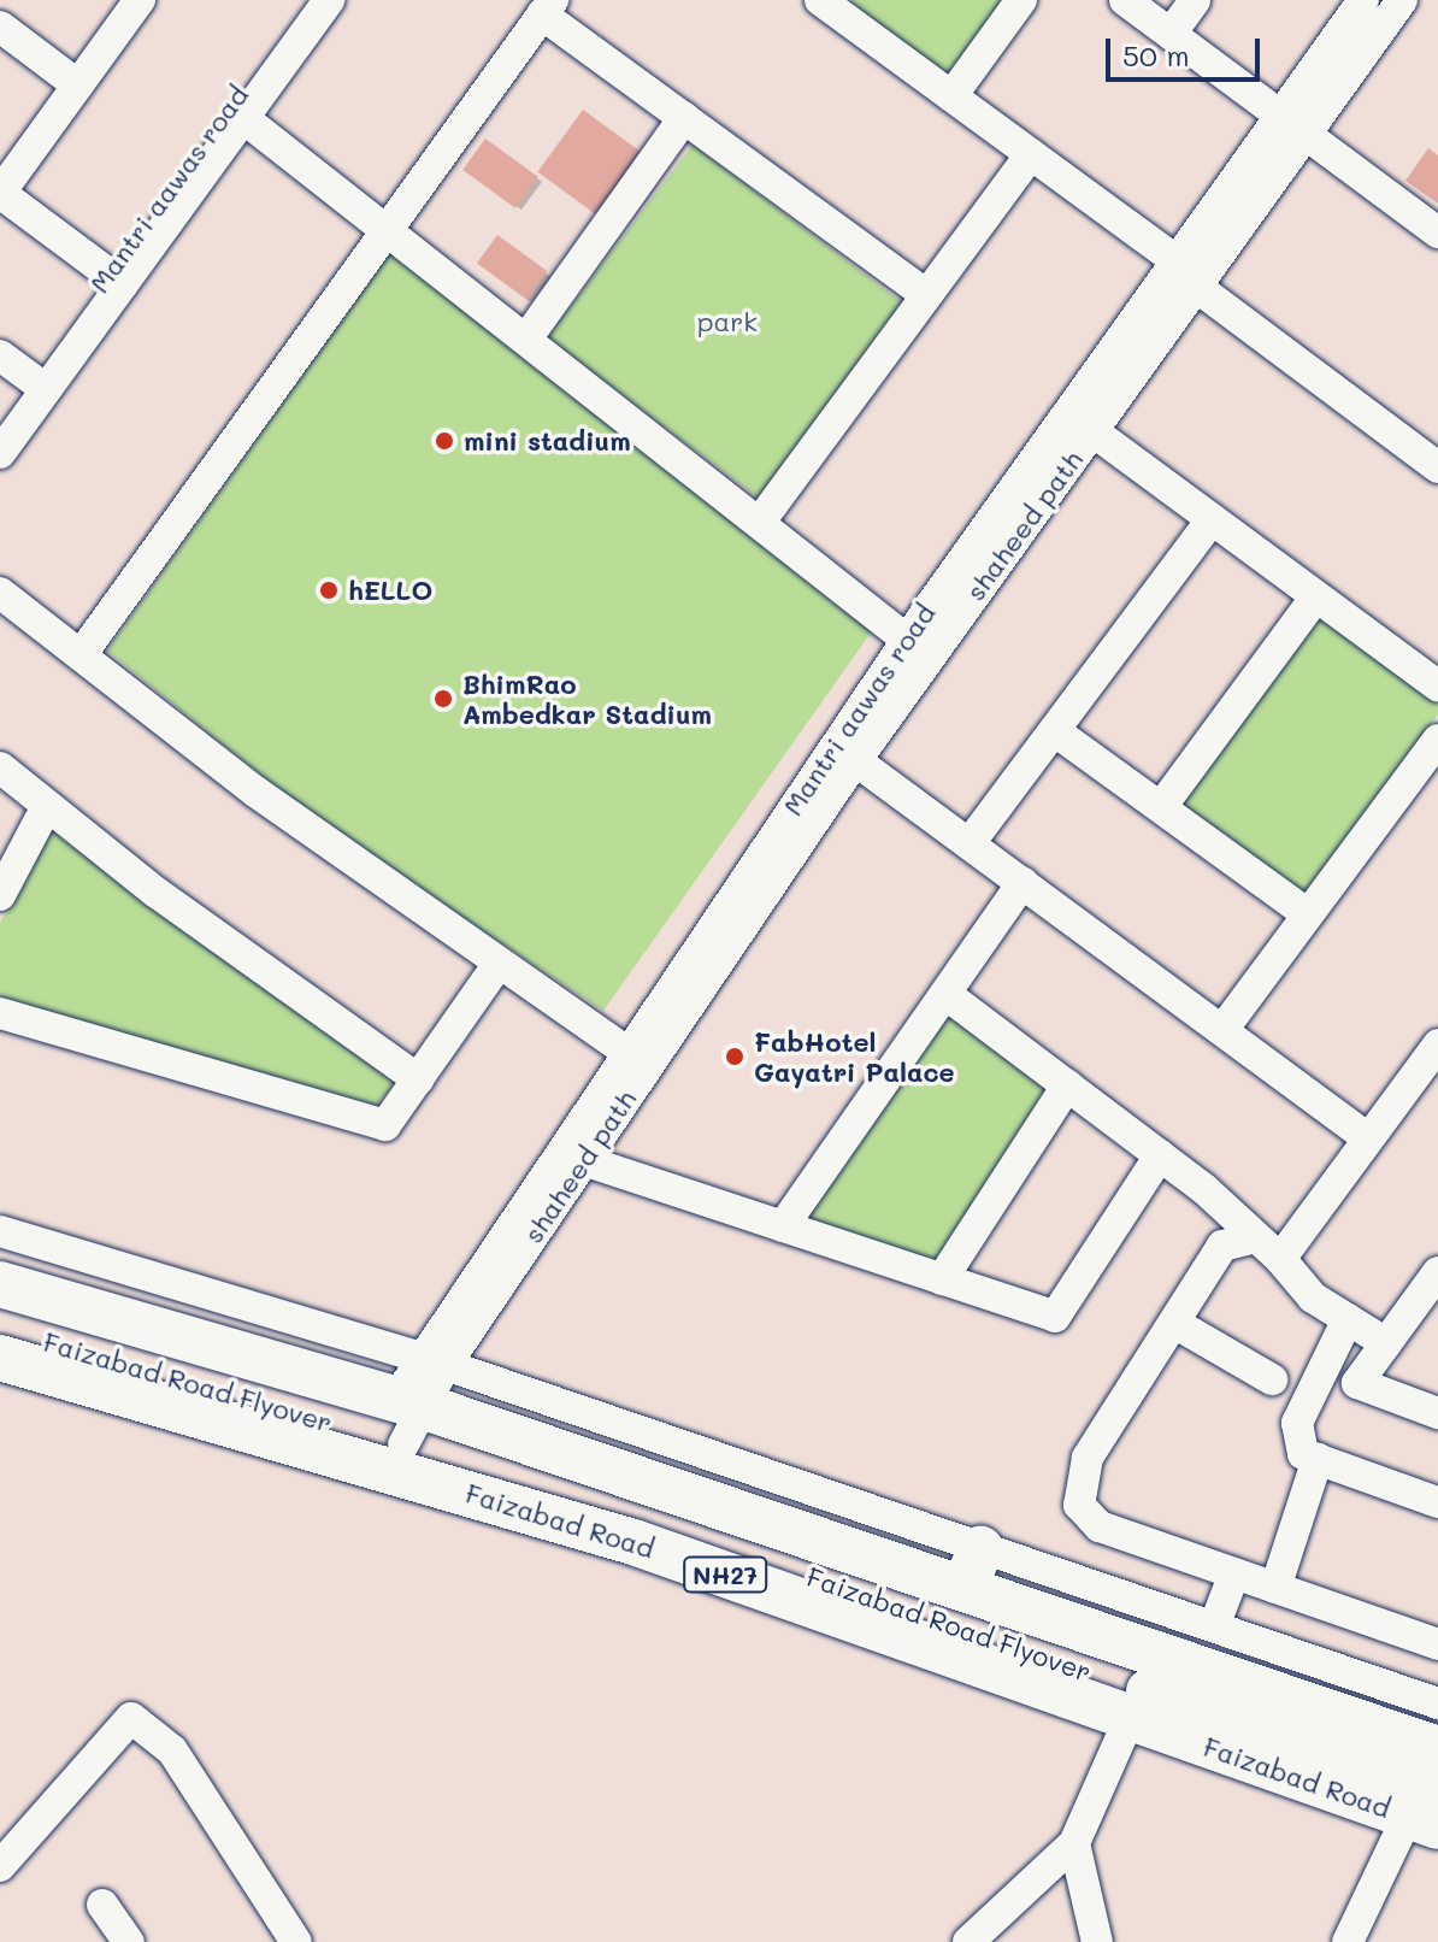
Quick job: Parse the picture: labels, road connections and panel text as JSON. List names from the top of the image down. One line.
{"streets":{"highway":["Faizabad Road Flyover","Faizabad Road","NH27"],"street":["Mantri aawas road","shaheed path"]},"crossings":[["Mantri aawas road","shaheed path"],["Mantri aawas road","Faizabad Road Flyover"],["Mantri aawas road","NH27"],["Faizabad Road Flyover","Faizabad Road"],["Faizabad Road Flyover","NH27"]],"parks":["park"],"places":["mini stadium","hELLO","BhimRao Ambedkar Stadium","FabHotel Gayatri Palace"],"scale_bar":"50 m"}
